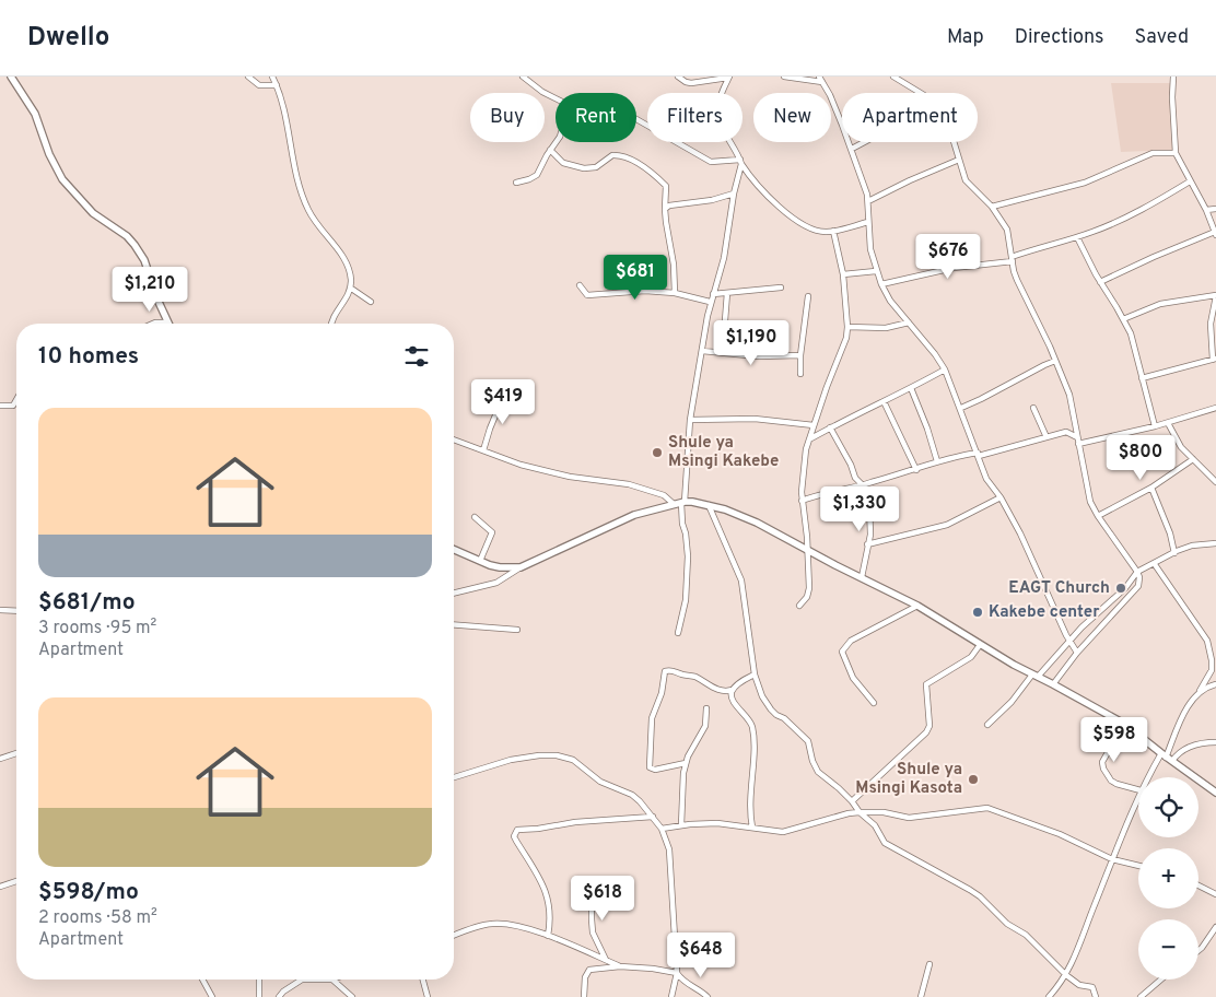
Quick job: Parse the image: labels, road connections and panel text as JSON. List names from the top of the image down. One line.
{"places":["Shule ya Msingi Kakebe","EAGT Church","Kakebe center","Shule ya Msingi Kasota"],"page":{"header":"Dwello","nav":["Map","Directions","Saved"],"chip":["Buy","Rent","Filters","New","Apartment"],"price":["$676","$681","$1,210","$1,190","$419","$800","$1,330","$598","$618","$648"],"heading":"10 homes","list":[{"name":"$681/mo","note":"3 rooms · 95 m² · Apartment"},{"name":"$598/mo","note":"2 rooms · 58 m² · Apartment"}],"map_buttons":["+","−"]}}
